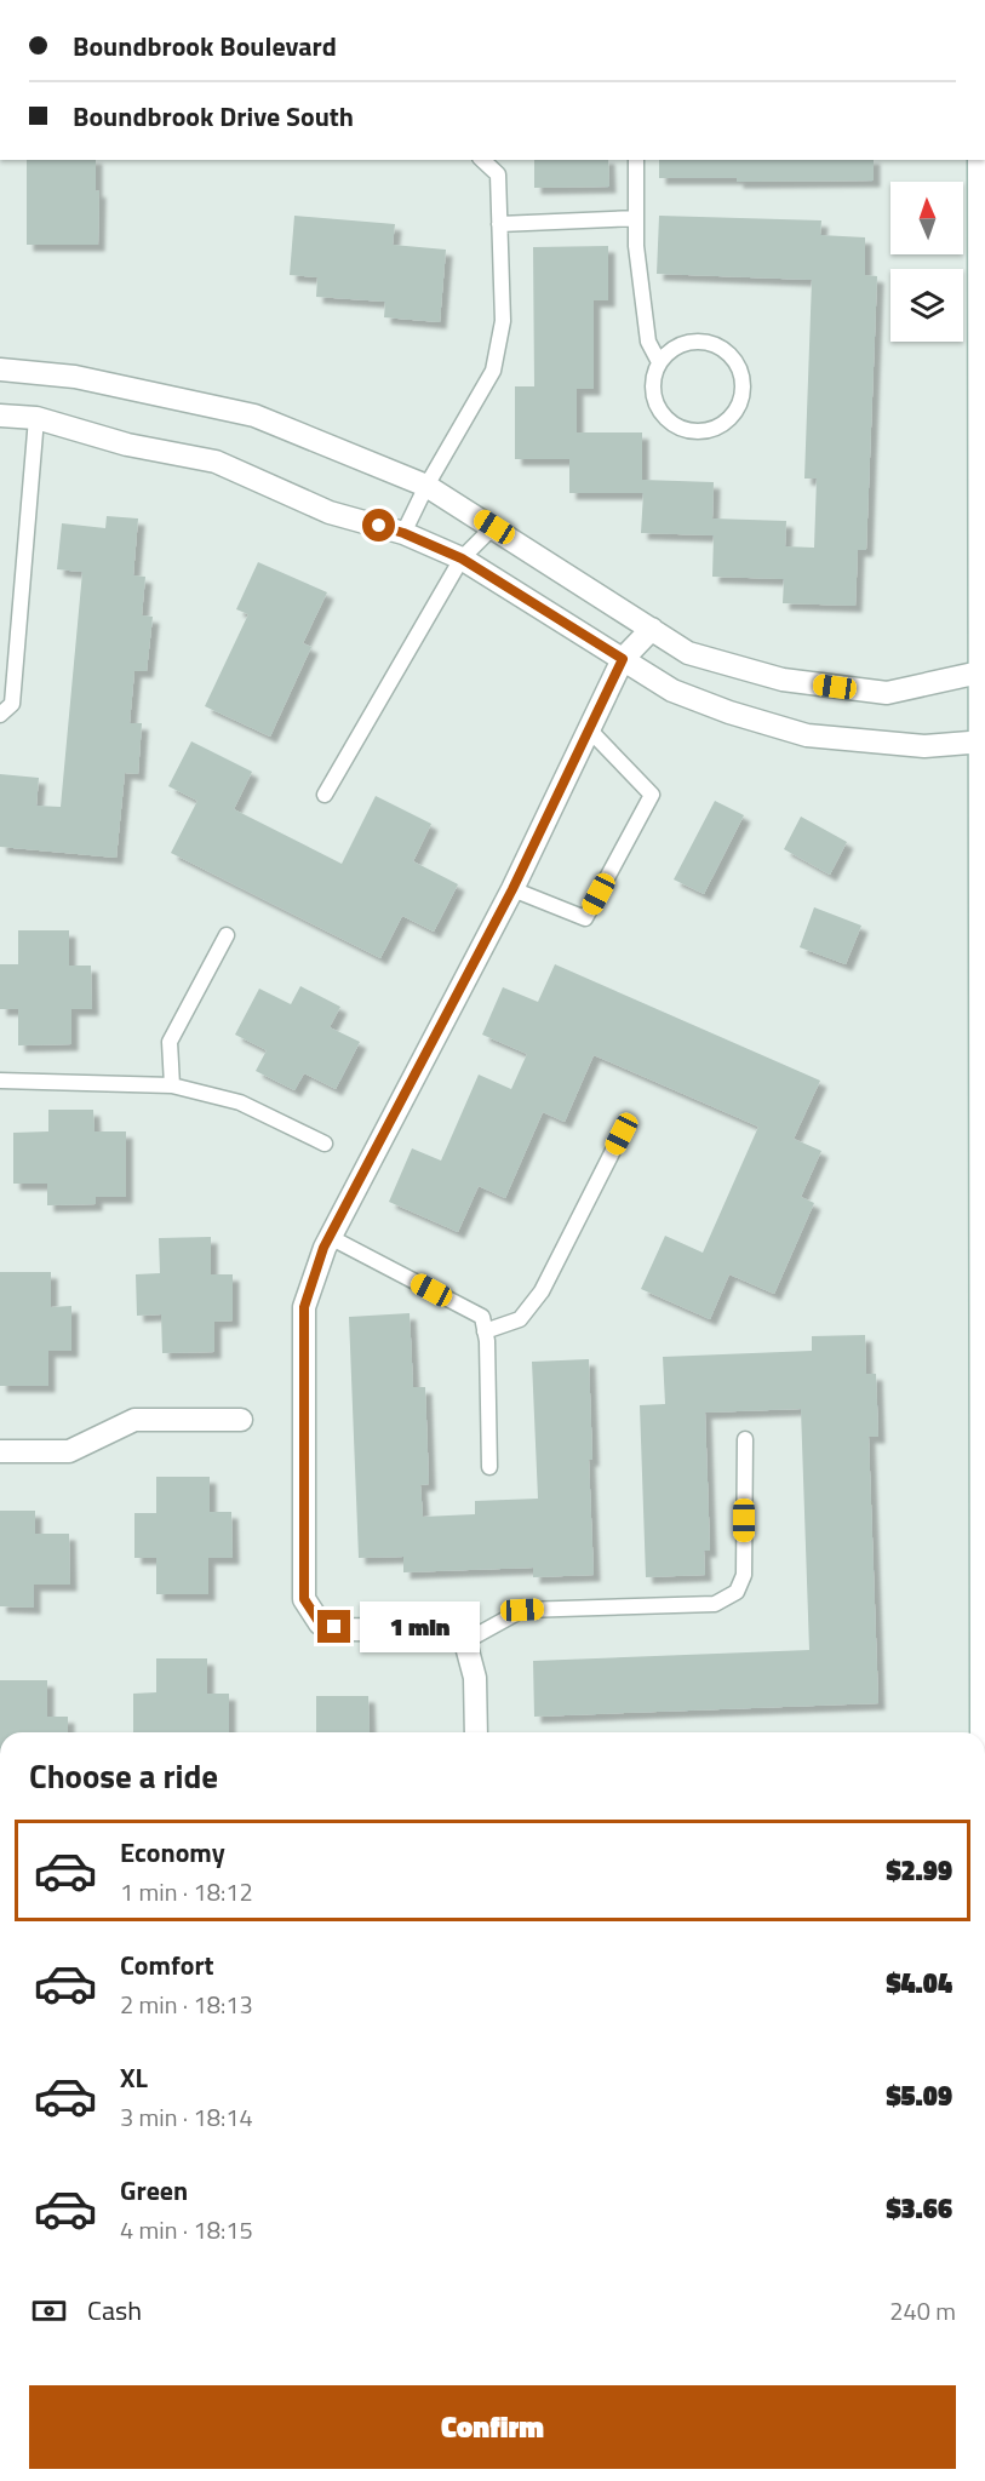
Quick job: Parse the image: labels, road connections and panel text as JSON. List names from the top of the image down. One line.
{"north":"top","page":{"banner":["Boundbrook Boulevard","Boundbrook Drive South"],"bubble":"1 min","heading":"Choose a ride","list":[{"name":"Economy","note":"1 min · 18:12","value":"$2.99"},{"name":"Comfort","note":"2 min · 18:13","value":"$4.04"},{"name":"XL","note":"3 min · 18:14","value":"$5.09"},{"name":"Green","note":"4 min · 18:15","value":"$3.66"}],"pay":["Cash","240 m"],"buttons":"Confirm"}}
